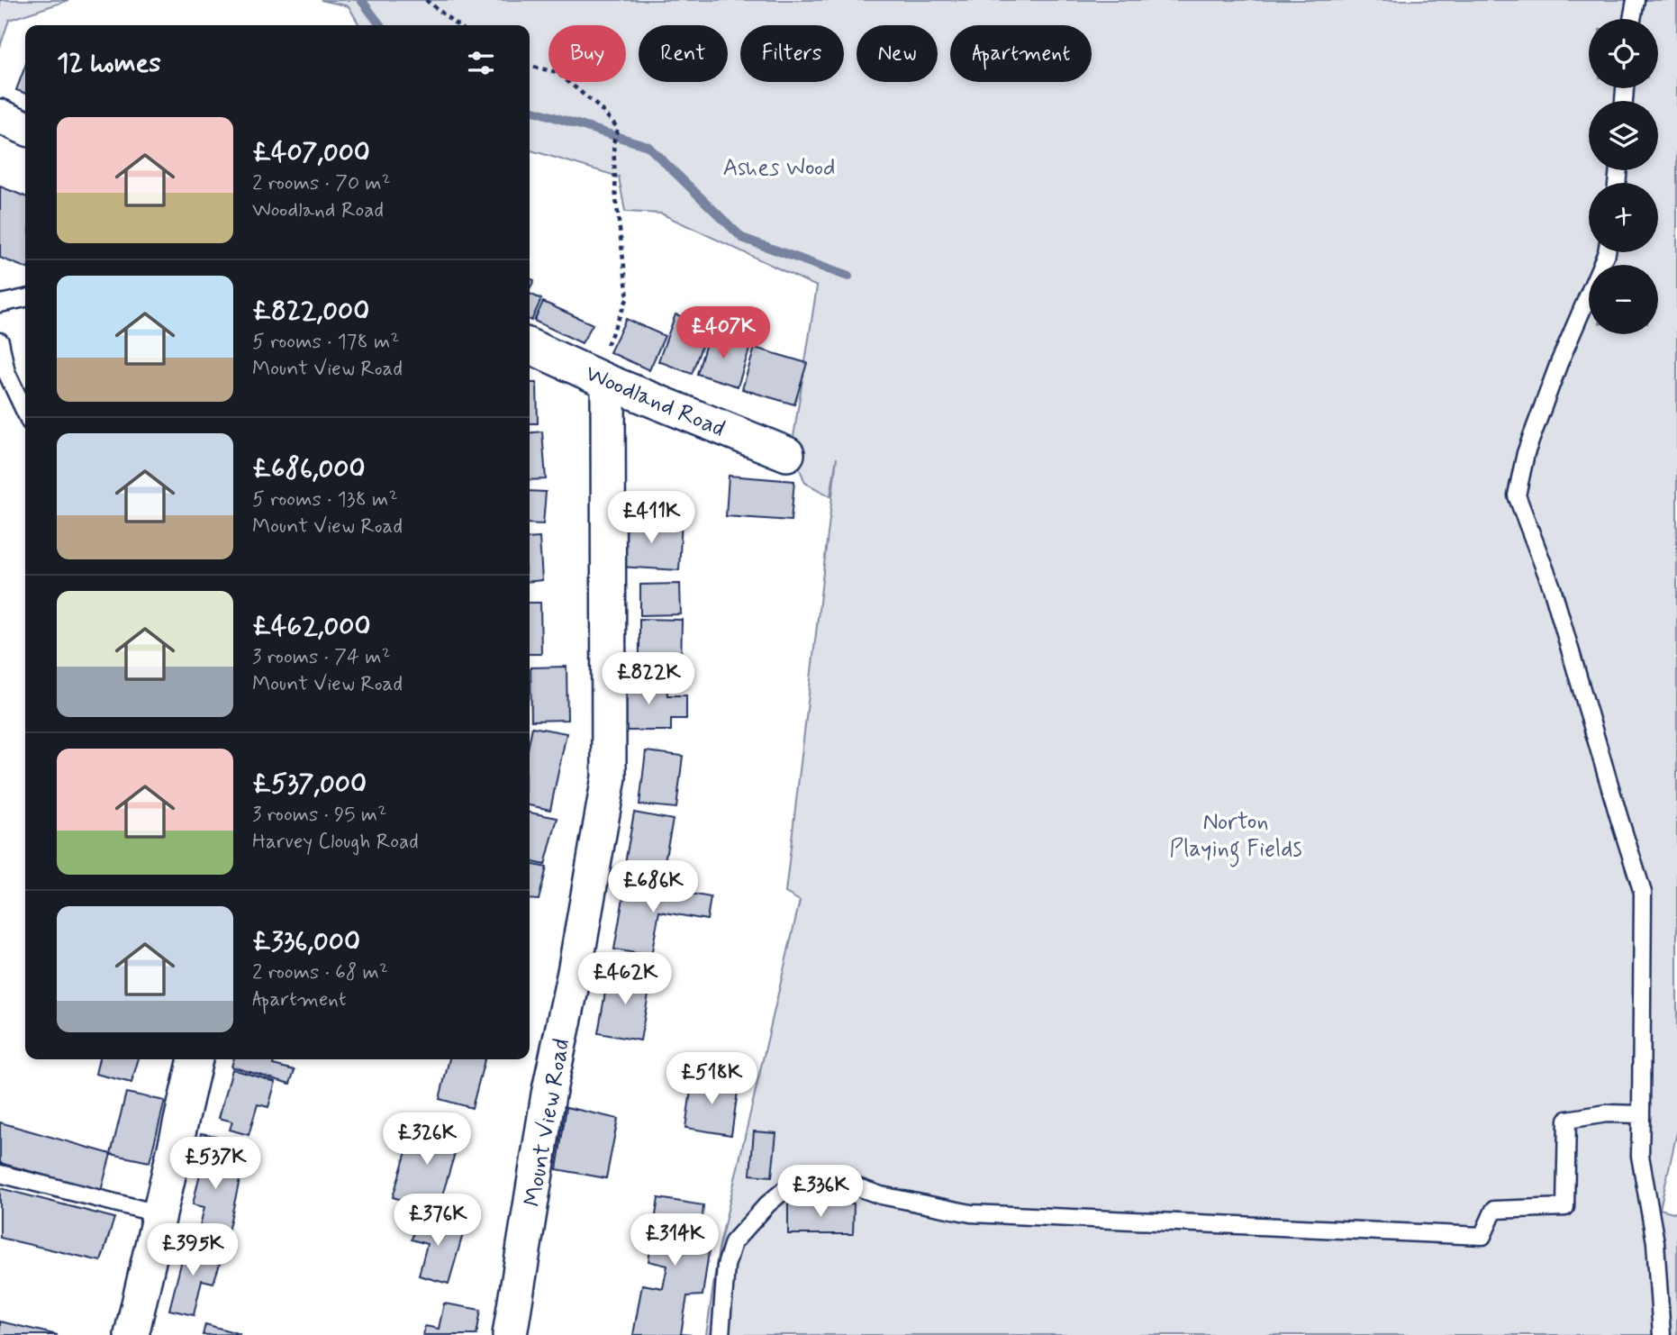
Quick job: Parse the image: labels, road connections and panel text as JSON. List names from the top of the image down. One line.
{"streets":{"street":["Woodland Road","Mount View Road"]},"crossings":[["Woodland Road","Mount View Road"]],"parks":["Ashes Wood","Norton Playing Fields"],"page":{"map_buttons":["+","−"],"chip":["Buy","Rent","Filters","New","Apartment"],"heading":"12 homes","list":[{"name":"£407,000","note":"2 rooms · 70 m² · Woodland Road"},{"name":"£822,000","note":"5 rooms · 178 m² · Mount View Road"},{"name":"£686,000","note":"5 rooms · 138 m² · Mount View Road"},{"name":"£462,000","note":"3 rooms · 74 m² · Mount View Road"},{"name":"£537,000","note":"3 rooms · 95 m² · Harvey Clough Road"},{"name":"£336,000","note":"2 rooms · 68 m² · Apartment"}],"price":["£407K","£411K","£822K","£686K","£462K","£518K","£326K","£537K","£336K","£376K","£314K","£395K"]}}
